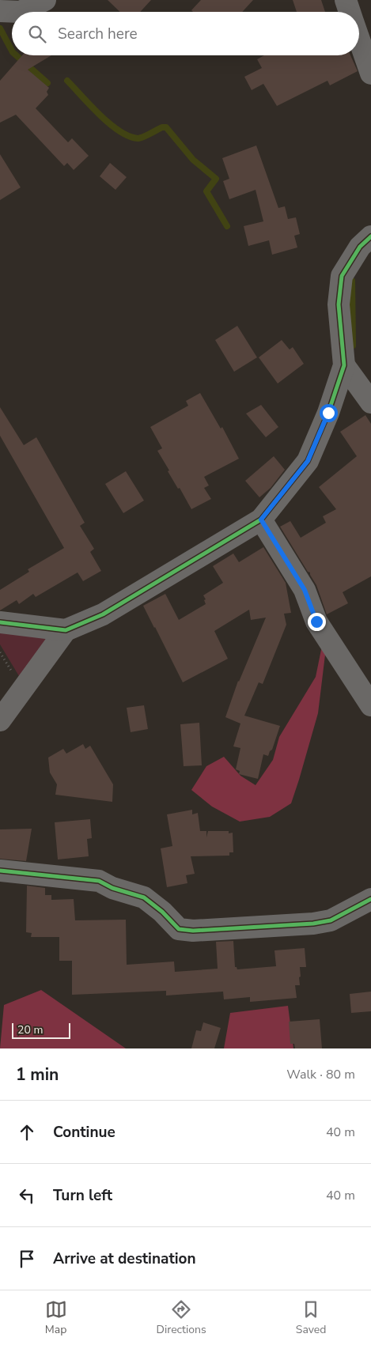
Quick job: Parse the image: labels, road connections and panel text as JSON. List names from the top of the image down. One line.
{"scale_bar":"20 m","page":{"search":"Search here","scale":"20 m","heading":["1 min","Walk · 80 m"],"list":[["Continue","40 m"],["Turn left","40 m"],"Arrive at destination"],"nav":["Map","Directions","Saved"]}}
